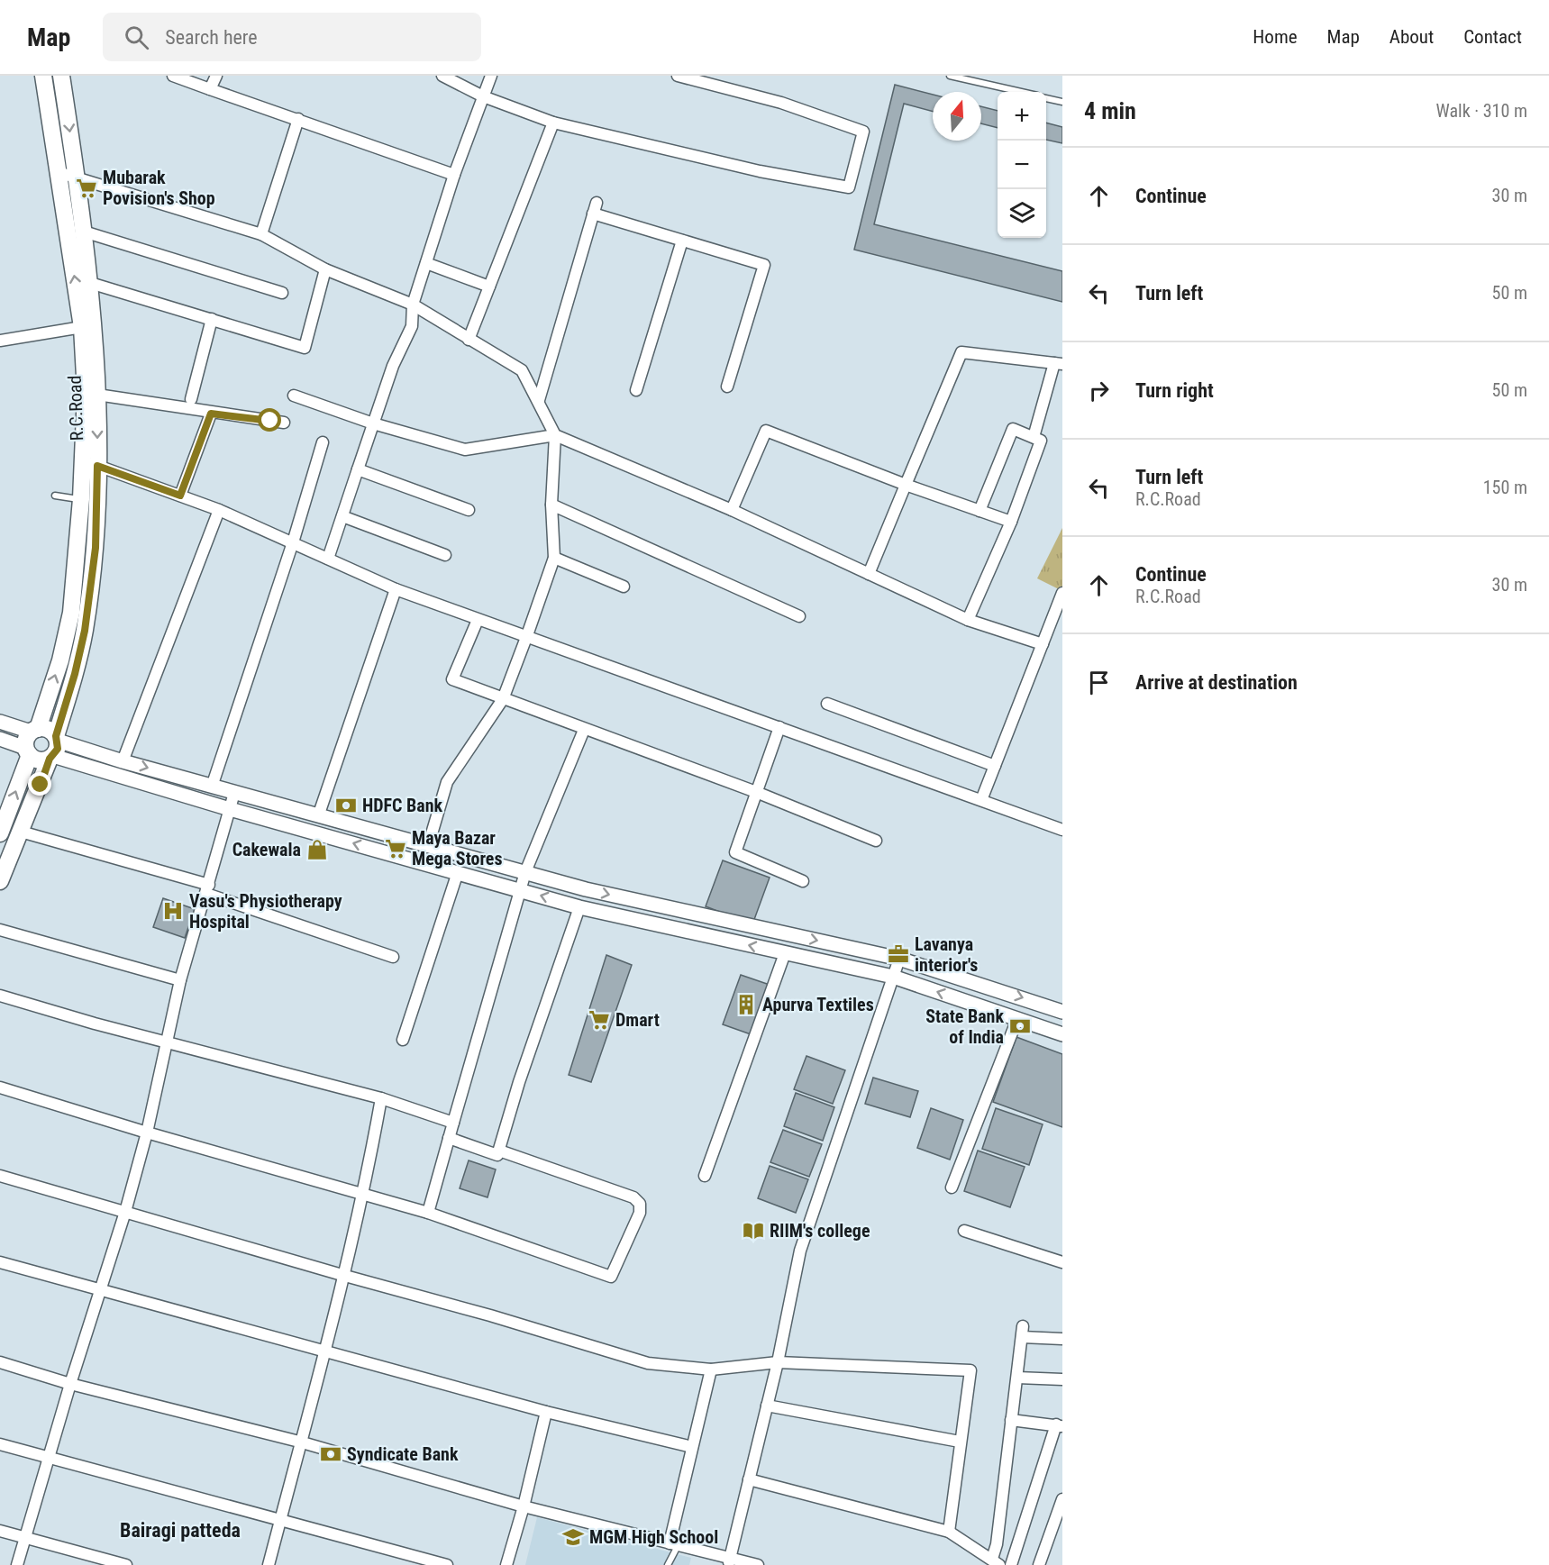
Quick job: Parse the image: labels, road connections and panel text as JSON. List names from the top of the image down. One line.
{"streets":{"main road":["R.C.Road"]},"districts":["Bairagi patteda"],"places":{"supermarket":["Mubarak Povision's Shop","Maya Bazar Mega Stores","Dmart"],"bank":["HDFC Bank","State Bank of India","Syndicate Bank"],"shop":["Cakewala"],"hospital":["Vasu's Physiotherapy Hospital"],"office":["Lavanya interior's"],"building":["Apurva Textiles"],"library":["RIIM's college"],"school or university":["MGM High School"]},"north":"top","page":{"header":"Map","search":"Search here","nav":["Home","Map","About","Contact"],"heading":["4 min","Walk · 310 m"],"map_buttons":["+","−"],"list":[["Continue","30 m"],["Turn left","50 m"],["Turn right","50 m"],["Turn left","R.C.Road","150 m"],["Continue","R.C.Road","30 m"],"Arrive at destination"]}}
